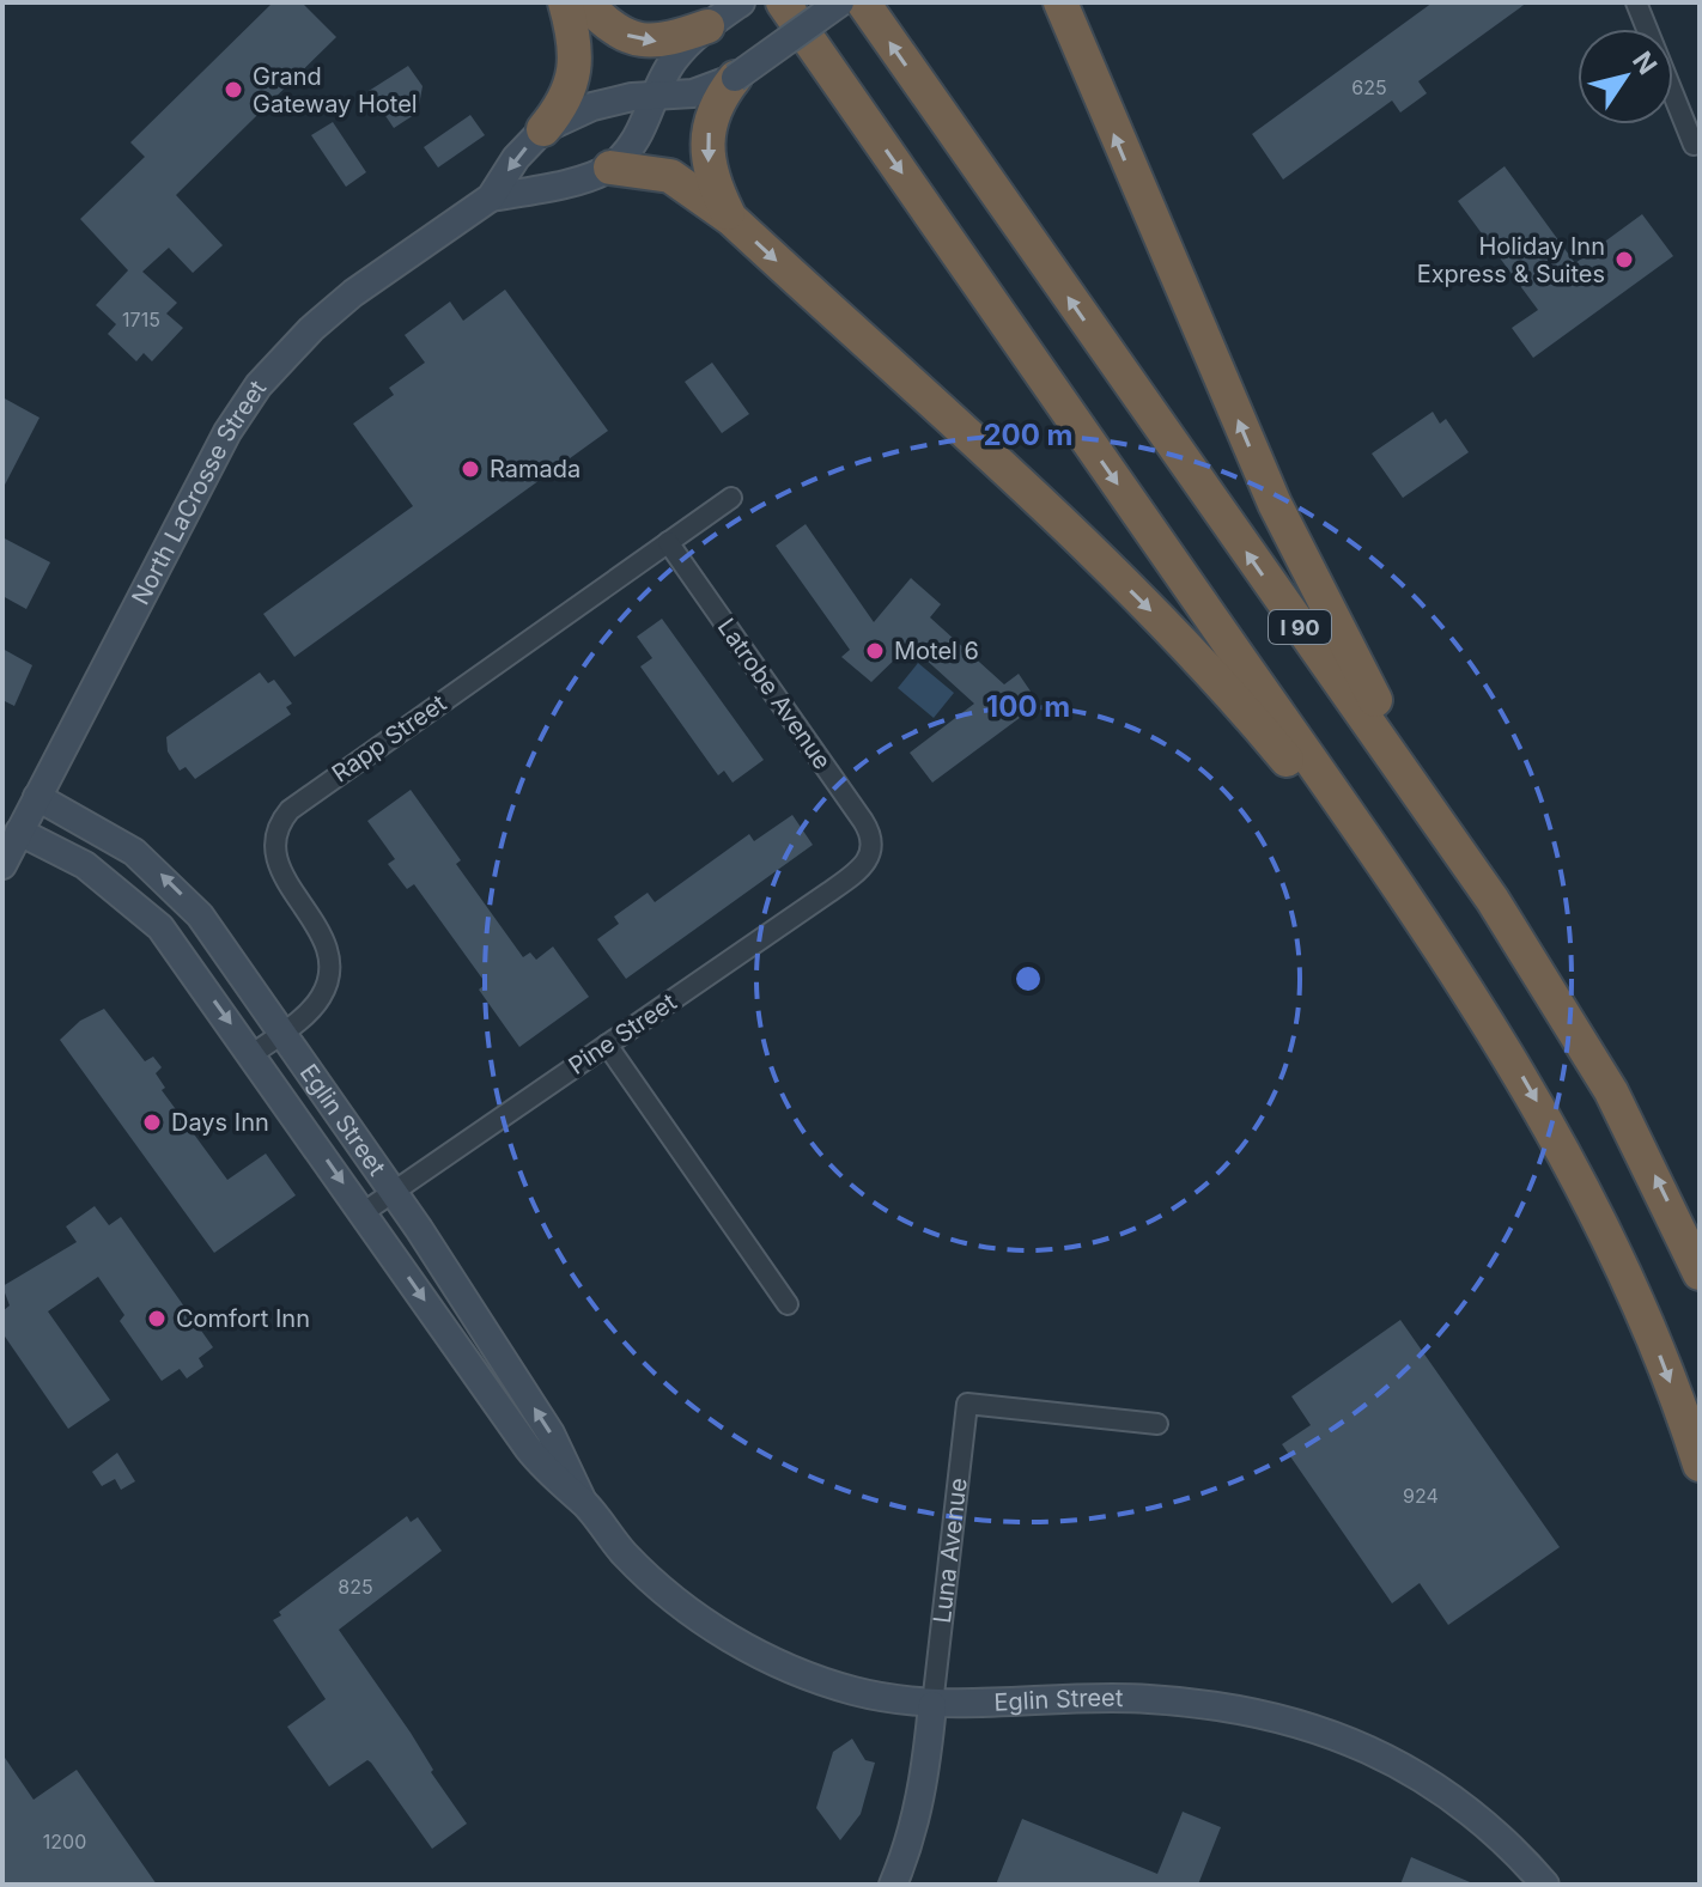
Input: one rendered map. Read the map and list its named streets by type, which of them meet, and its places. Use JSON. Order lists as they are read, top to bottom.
{
  "streets": {
    "highway": ["I 90"],
    "street": [
      "North LaCrosse Street",
      "Latrobe Avenue",
      "Rapp Street",
      "Pine Street",
      "Eglin Street",
      "Luna Avenue"
    ]
  },
  "crossings": [
    ["North LaCrosse Street", "Eglin Street"],
    ["Latrobe Avenue", "Rapp Street"],
    ["Latrobe Avenue", "Pine Street"],
    ["Rapp Street", "Eglin Street"],
    ["Pine Street", "Eglin Street"],
    ["Eglin Street", "Luna Avenue"]
  ],
  "places": [
    "Grand Gateway Hotel",
    "Holiday Inn Express & Suites",
    "Ramada",
    "Motel 6",
    "Days Inn",
    "Comfort Inn"
  ],
  "house_numbers": [
    "625",
    "1715",
    "924",
    "825",
    "1200"
  ],
  "north": "top right",
  "rings": ["200 m", "100 m"]
}
